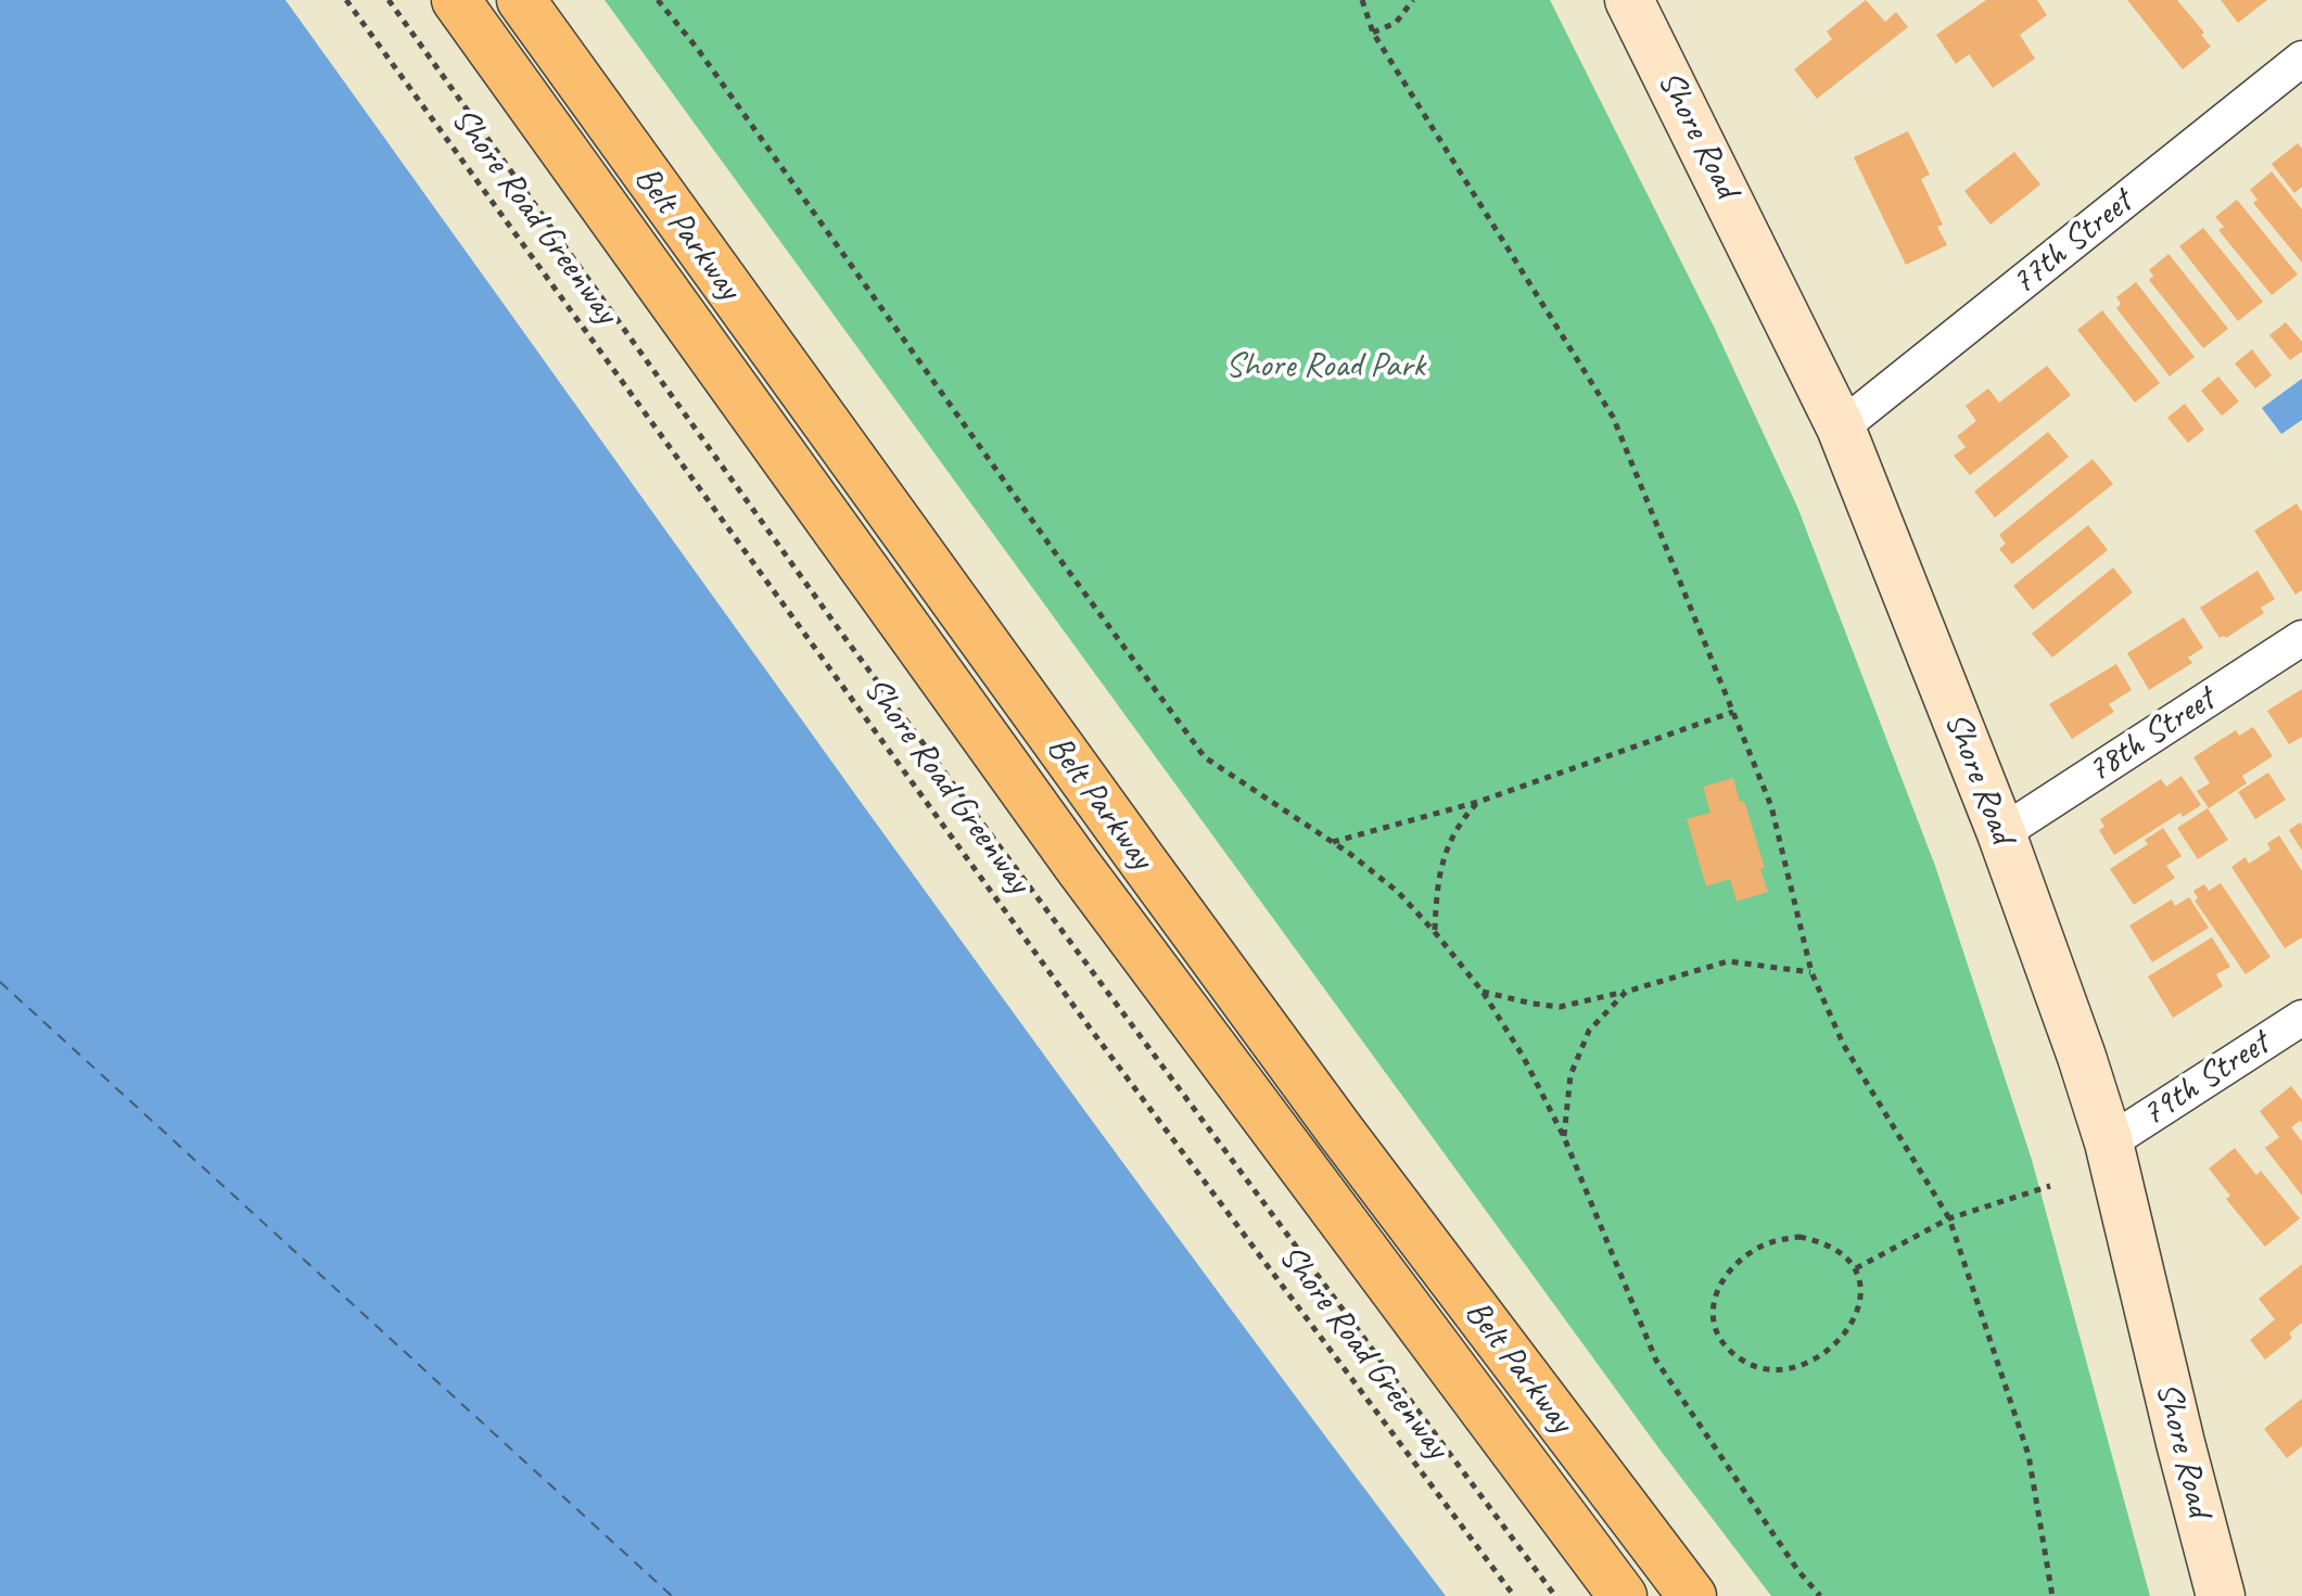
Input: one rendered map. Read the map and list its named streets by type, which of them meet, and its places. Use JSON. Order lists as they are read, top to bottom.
{
  "streets": {
    "highway": ["Belt Parkway"],
    "street": [
      "Shore Road",
      "77th Street",
      "78th Street",
      "79th Street"
    ],
    "path": ["Shore Road Greenway"]
  },
  "crossings": [
    ["Shore Road", "77th Street"],
    ["Shore Road", "78th Street"],
    ["Shore Road", "79th Street"]
  ],
  "parks": ["Shore Road Park"]
}
